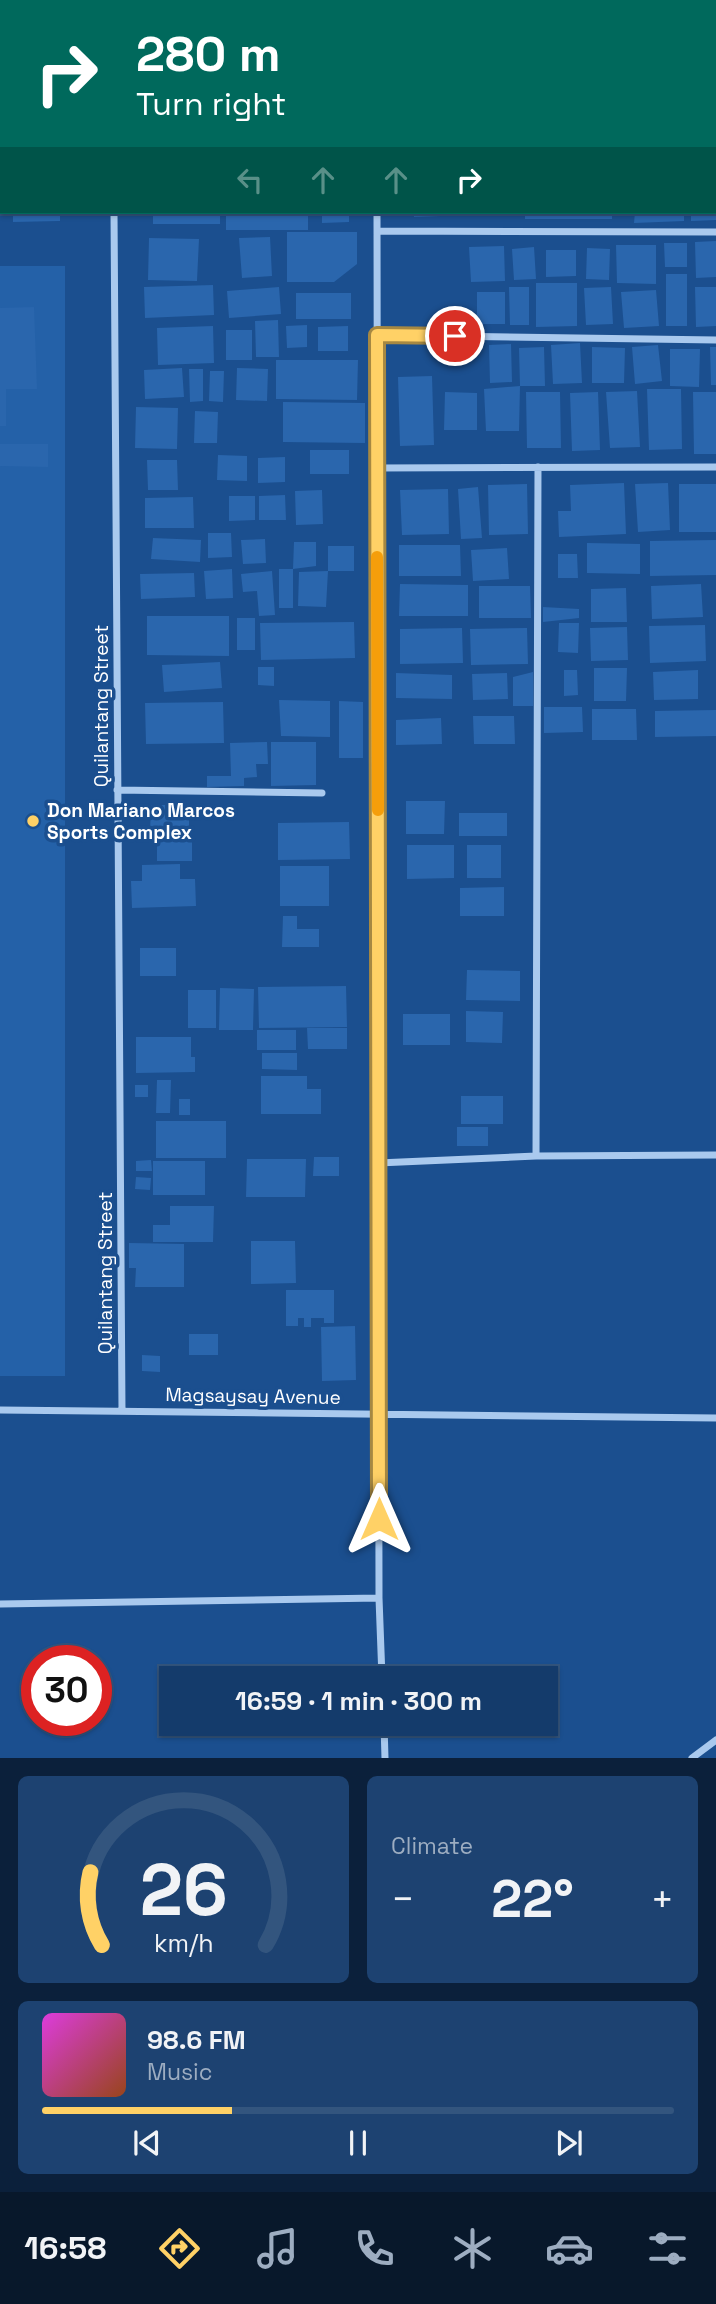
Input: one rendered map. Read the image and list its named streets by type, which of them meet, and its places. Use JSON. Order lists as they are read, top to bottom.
{
  "streets": {
    "street": ["Quilantang Street", "Magsaysay Avenue"]
  },
  "crossings": [
    ["Quilantang Street", "Magsaysay Avenue"]
  ],
  "places": ["Don Mariano Marcos Sports Complex"],
  "page": {
    "turn": ["280 m", "Turn right"],
    "limit": "30",
    "trip": "16:59 · 1 min · 300 m",
    "tile": "Climate",
    "heat": ["−", "22°", "+"],
    "song": ["98.6 FM", "Music"],
    "tabs": "16:58",
    "gauge": ["26", "km/h"]
  }
}
